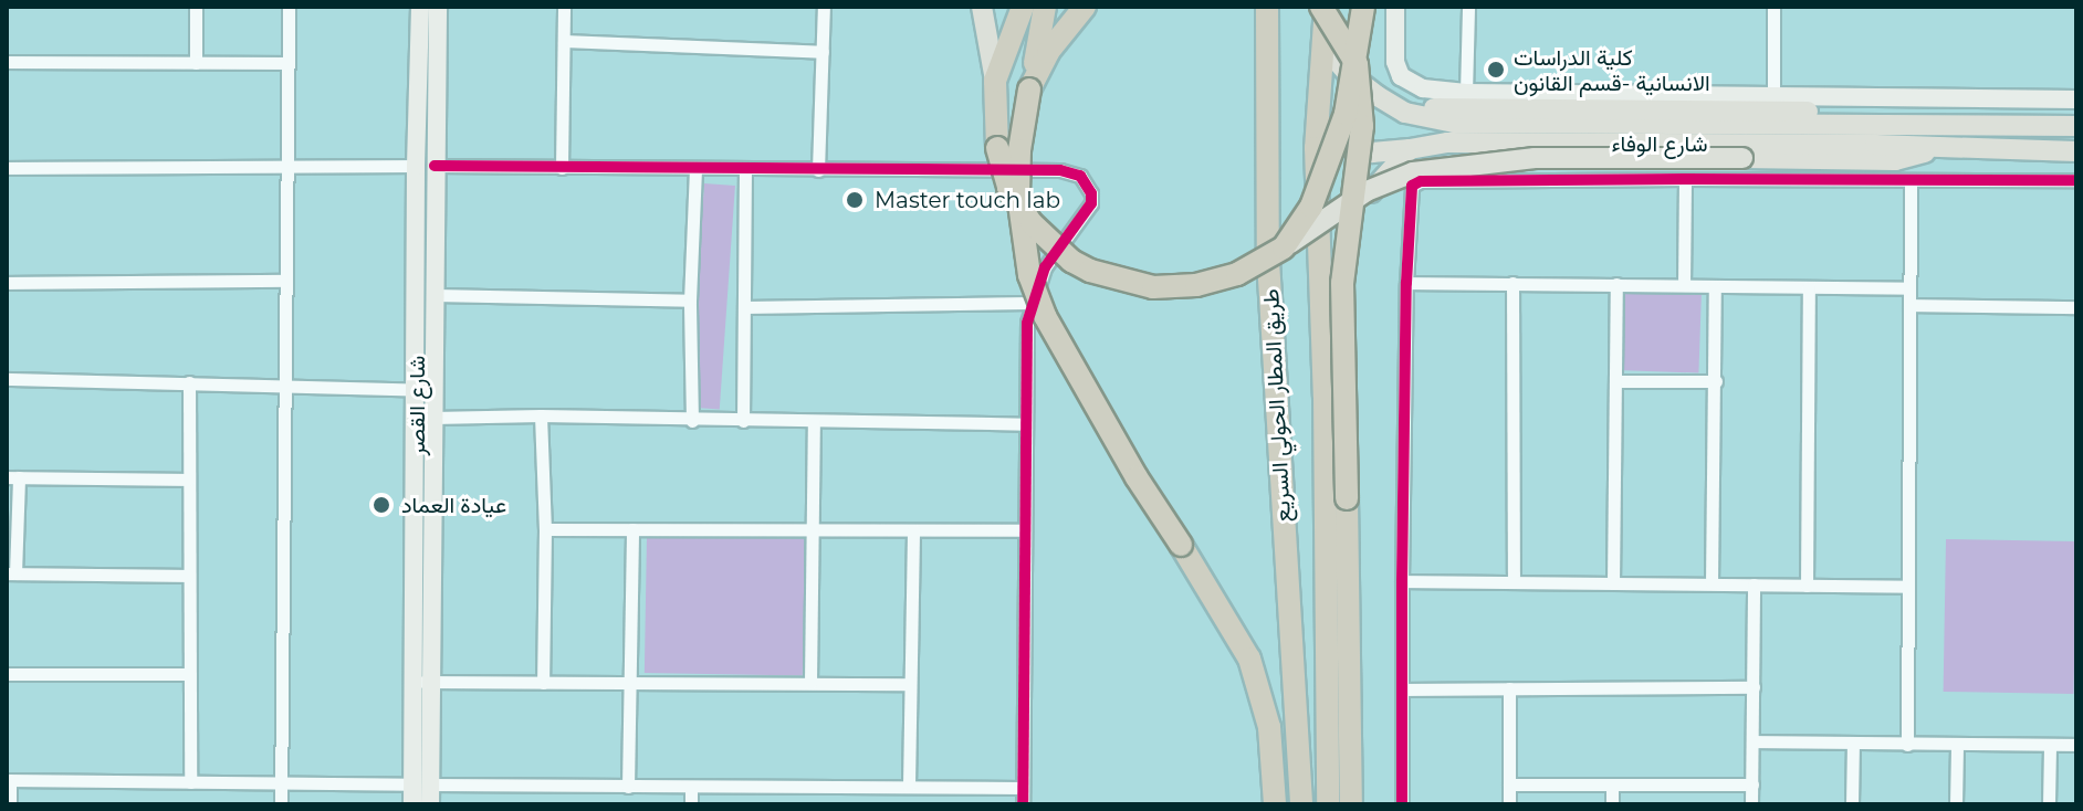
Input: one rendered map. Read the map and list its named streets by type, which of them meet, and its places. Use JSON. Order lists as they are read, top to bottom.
{
  "streets": {
    "highway": ["طريق المطار الحولي السريع"],
    "main road": ["شارع الوفاء"],
    "street": ["شارع القصر"]
  },
  "crossings": [
    ["شارع الوفاء", "طريق المطار الحولي السريع"]
  ],
  "places": ["كلية الدراسات الانسانية -قسم القانون", "Master touch lab", "عيادة العماد"]
}
